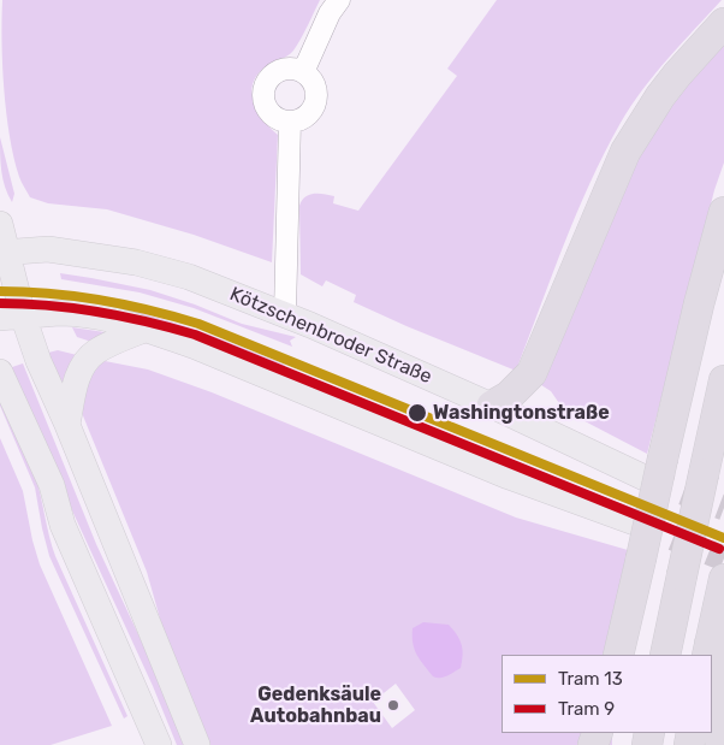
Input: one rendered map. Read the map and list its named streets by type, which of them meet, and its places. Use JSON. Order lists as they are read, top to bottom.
{
  "streets": {
    "main road": ["Kötzschenbroder Straße"]
  },
  "places": ["Washingtonstraße", "Gedenksäule Autobahnbau"],
  "lines": ["tram line 13", "tram line 9"],
  "legend": ["Tram 13", "Tram 9"]
}
